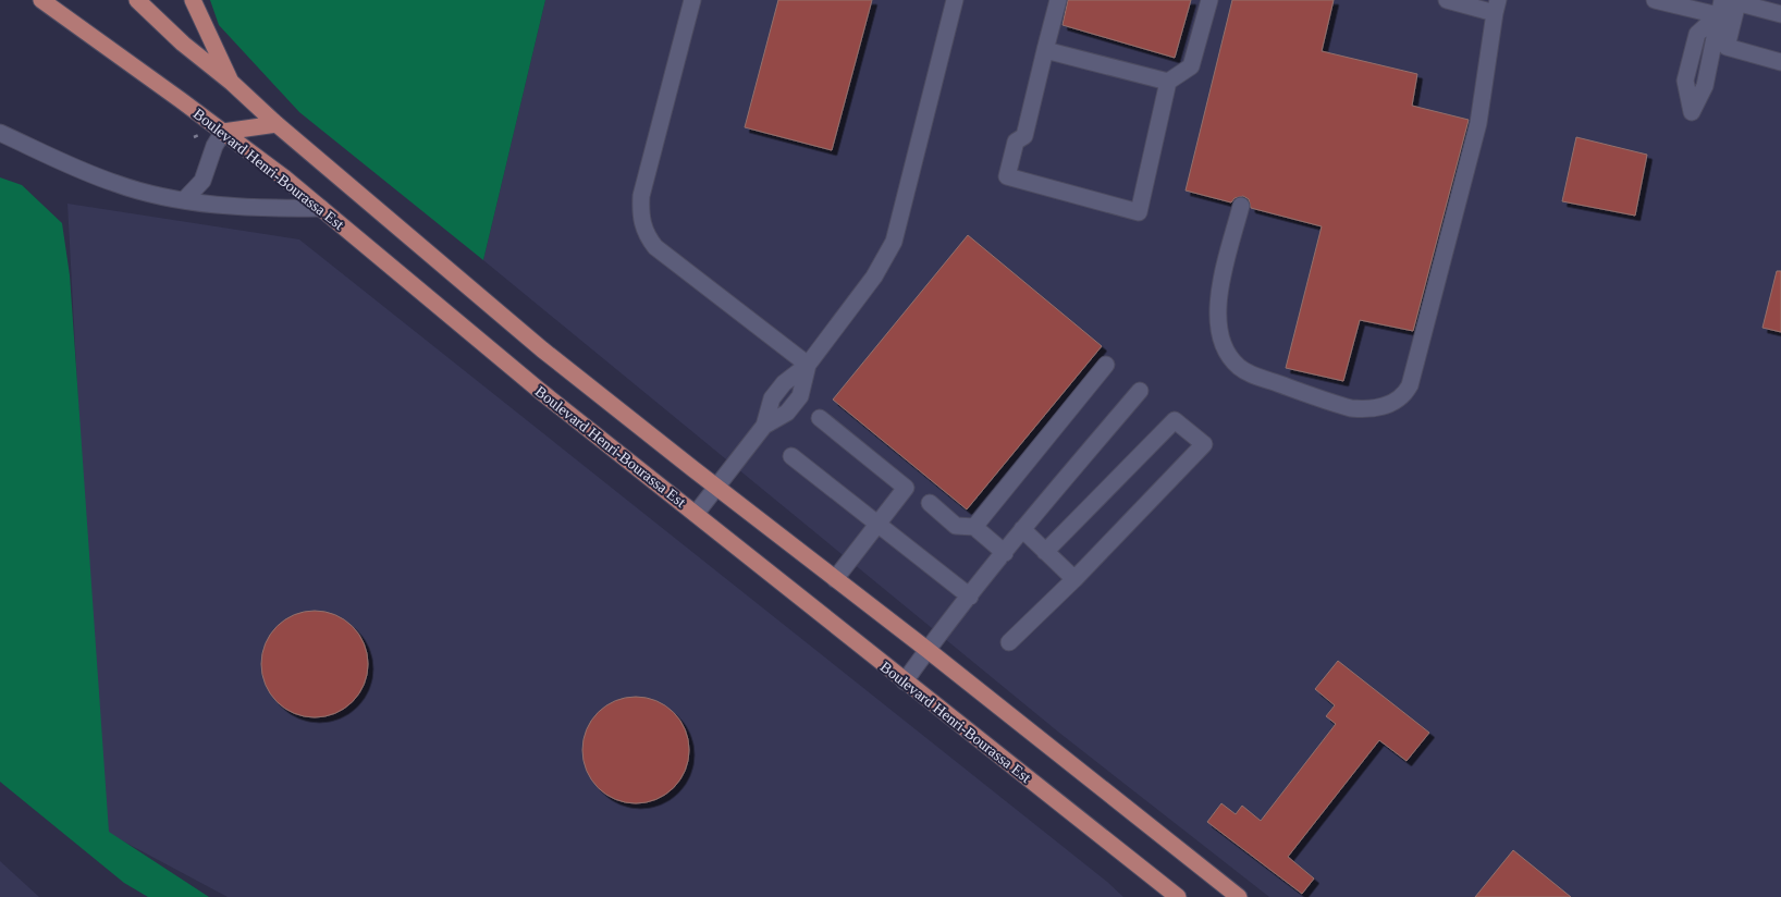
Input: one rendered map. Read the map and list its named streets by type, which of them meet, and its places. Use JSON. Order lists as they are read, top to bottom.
{
  "streets": {
    "main road": ["Boulevard Henri-Bourassa Est"]
  }
}
